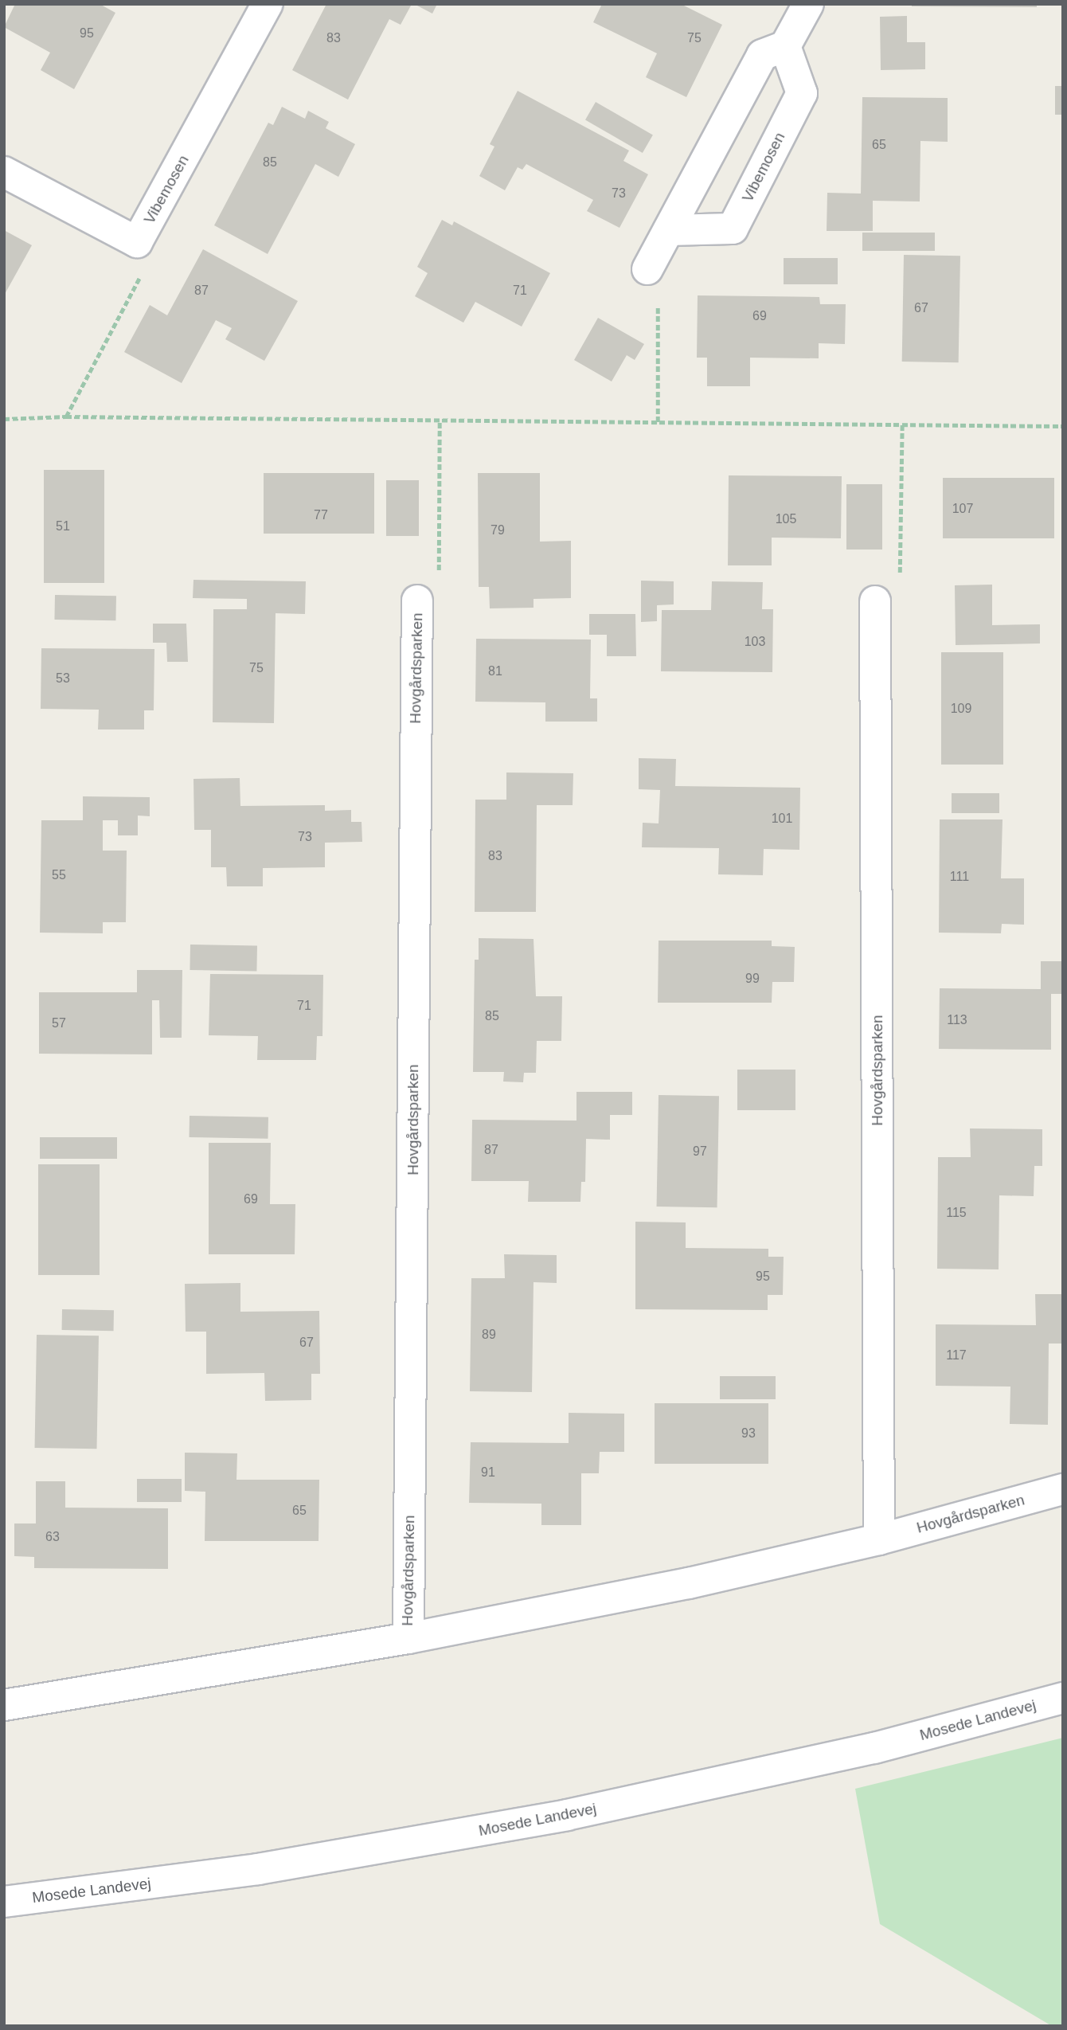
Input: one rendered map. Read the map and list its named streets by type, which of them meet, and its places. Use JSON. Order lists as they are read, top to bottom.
{
  "streets": {
    "street": ["Vibemosen", "Hovgårdsparken", "Mosede Landevej"]
  },
  "house_numbers": [
    "95",
    "83",
    "75",
    "65",
    "85",
    "73",
    "87",
    "71",
    "67",
    "69",
    "107",
    "77",
    "105",
    "51",
    "79",
    "103",
    "75",
    "81",
    "53",
    "109",
    "101",
    "73",
    "83",
    "55",
    "111",
    "99",
    "71",
    "85",
    "113",
    "57",
    "87",
    "97",
    "69",
    "115",
    "95",
    "89",
    "67",
    "117",
    "93",
    "91",
    "65",
    "63"
  ]
}
